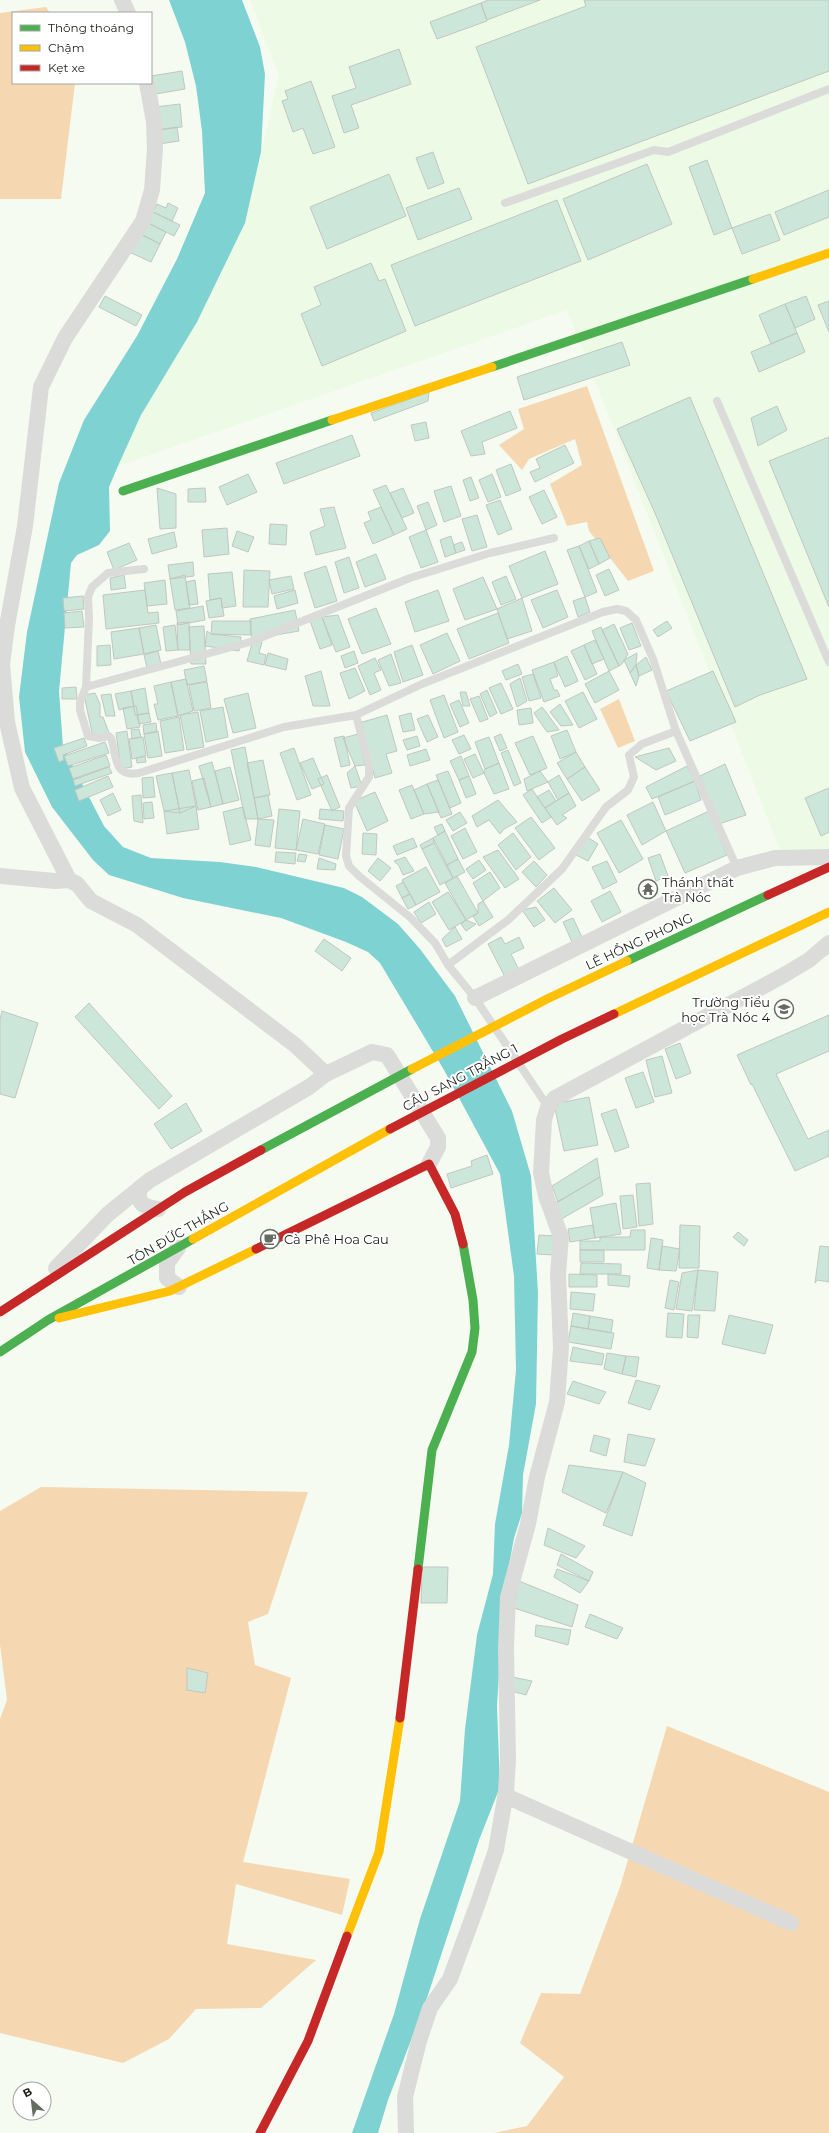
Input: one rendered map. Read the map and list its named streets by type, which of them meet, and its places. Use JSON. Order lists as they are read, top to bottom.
{
  "streets": {
    "main road": ["LÊ HỒNG PHONG", "CẦU SANG TRẮNG 1", "TÔN ĐỨC THẮNG"]
  },
  "crossings": [
    ["CẦU SANG TRẮNG 1", "TÔN ĐỨC THẮNG"]
  ],
  "places": {
    "temple": ["Thánh thất Trà Nóc"],
    "school or university": ["Trường Tiểu học Trà Nóc 4"],
    "cafe": ["Cà Phê Hoa Cau"]
  },
  "legend": ["Thông thoáng", "Chậm", "Kẹt xe"],
  "north": "top left"
}
